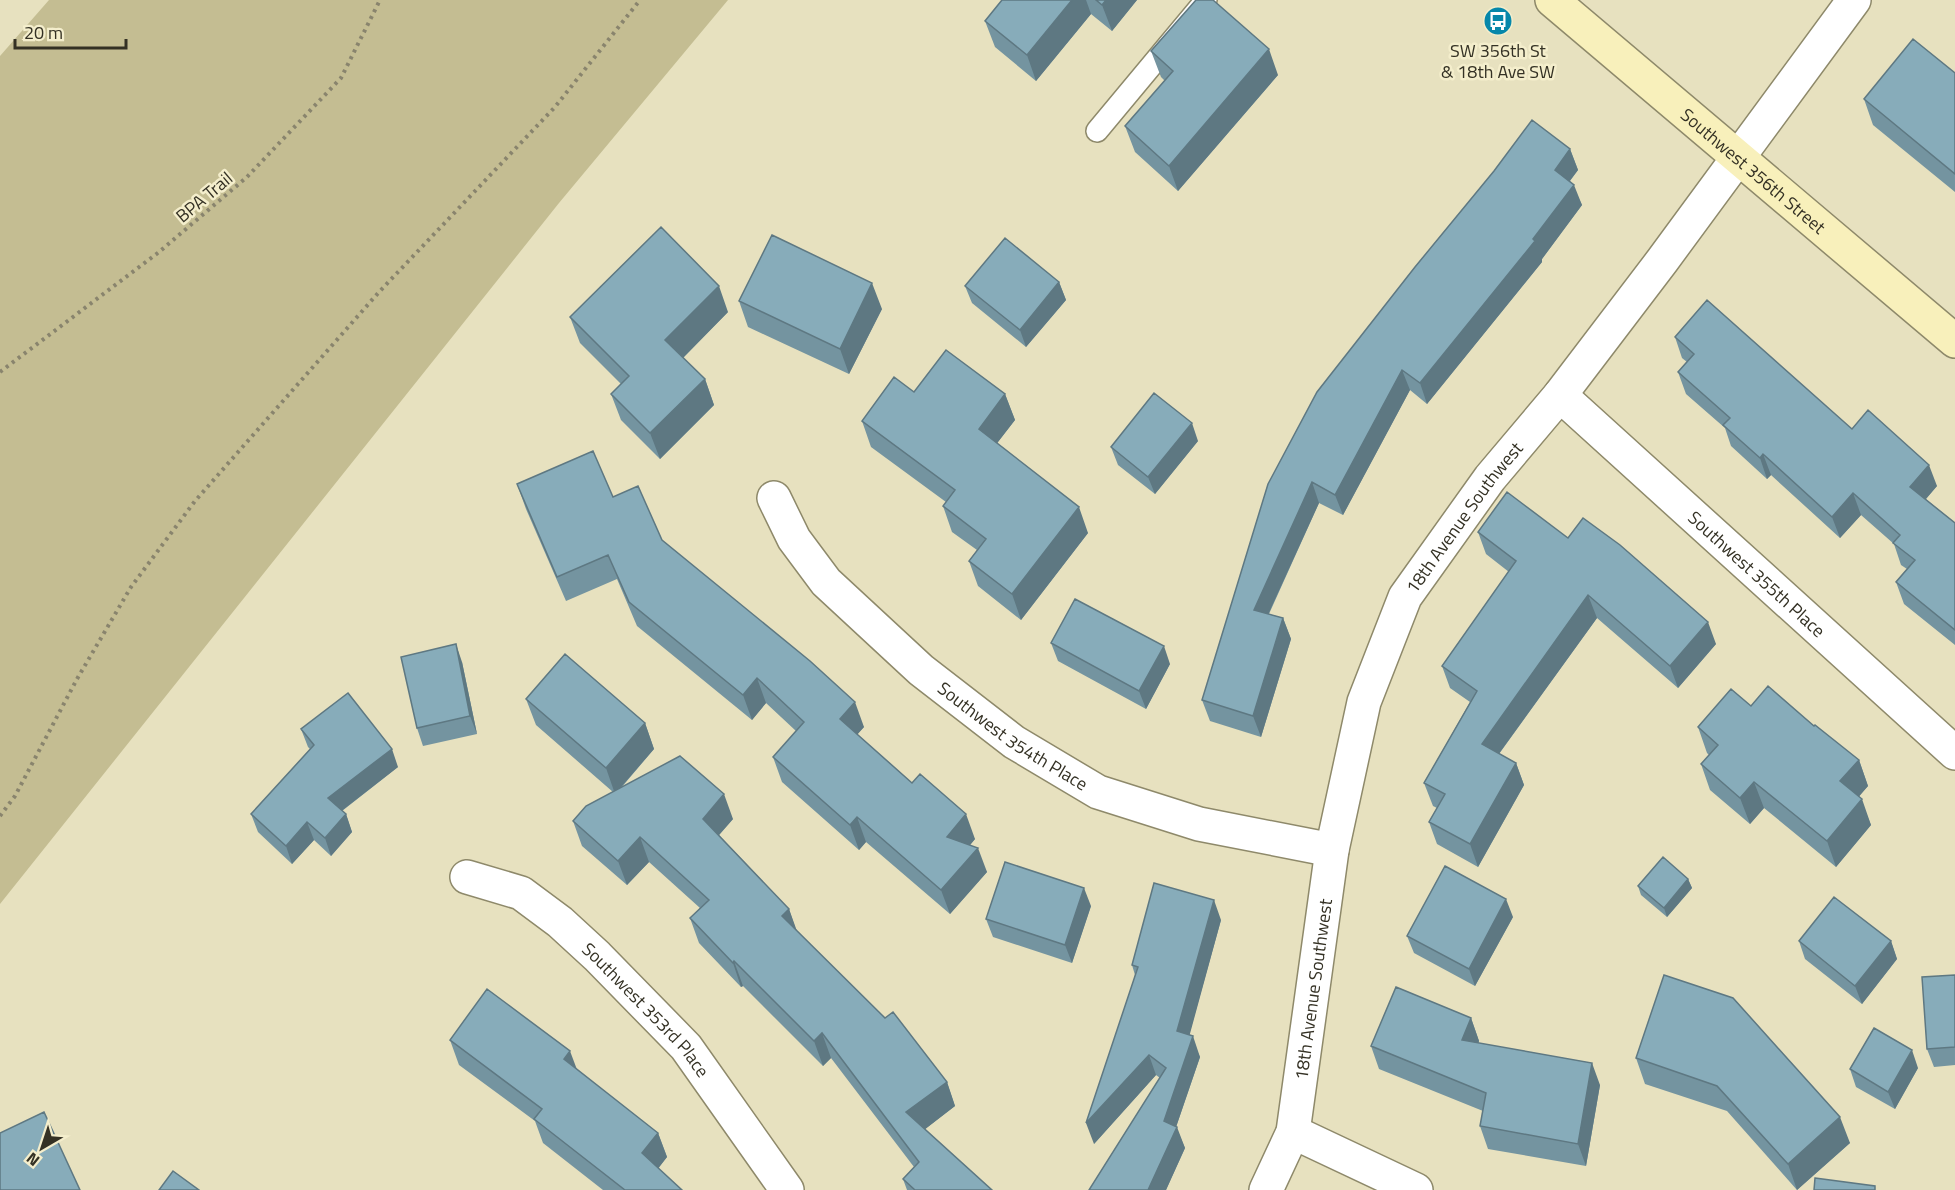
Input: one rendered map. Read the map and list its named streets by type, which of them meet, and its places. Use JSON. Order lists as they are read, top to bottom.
{
  "streets": {
    "main road": ["Southwest 356th Street"],
    "street": [
      "18th Avenue Southwest",
      "Southwest 355th Place",
      "Southwest 354th Place",
      "Southwest 353rd Place"
    ],
    "path": ["BPA Trail"]
  },
  "crossings": [
    ["Southwest 356th Street", "18th Avenue Southwest"],
    ["18th Avenue Southwest", "Southwest 355th Place"],
    ["18th Avenue Southwest", "Southwest 354th Place"]
  ],
  "places": {
    "bus stop": ["SW 356th St & 18th Ave SW"]
  },
  "scale_bar": "20 m",
  "north": "bottom left"
}
